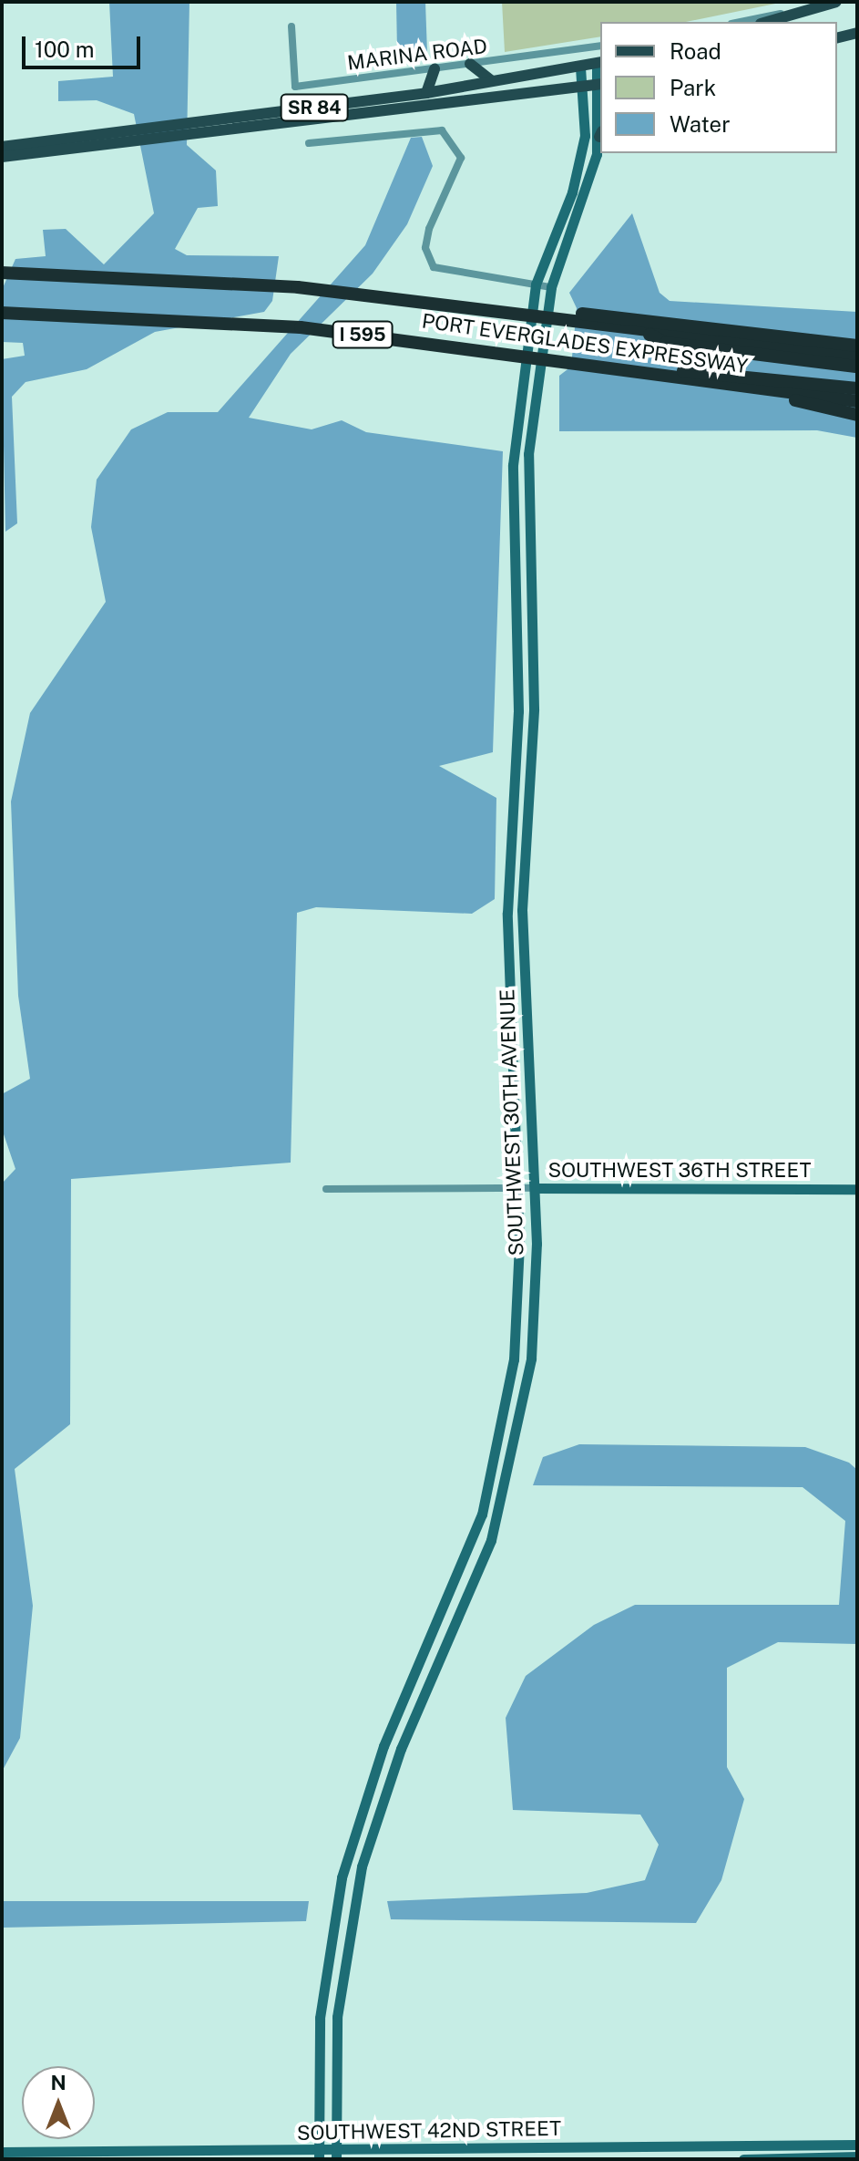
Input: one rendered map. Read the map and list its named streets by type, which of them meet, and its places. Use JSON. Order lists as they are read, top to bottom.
{
  "streets": {
    "highway": ["I 595", "PORT EVERGLADES EXPRESSWAY"],
    "main road": [
      "SR 84",
      "SOUTHWEST 30TH AVENUE",
      "SOUTHWEST 36TH STREET",
      "SOUTHWEST 42ND STREET"
    ],
    "street": ["MARINA ROAD"]
  },
  "crossings": [
    ["SR 84", "SOUTHWEST 30TH AVENUE"],
    ["SOUTHWEST 30TH AVENUE", "SOUTHWEST 36TH STREET"],
    ["SOUTHWEST 30TH AVENUE", "SOUTHWEST 42ND STREET"]
  ],
  "legend": ["Road", "Park", "Water"],
  "scale_bar": "100 m",
  "north": "top"
}
